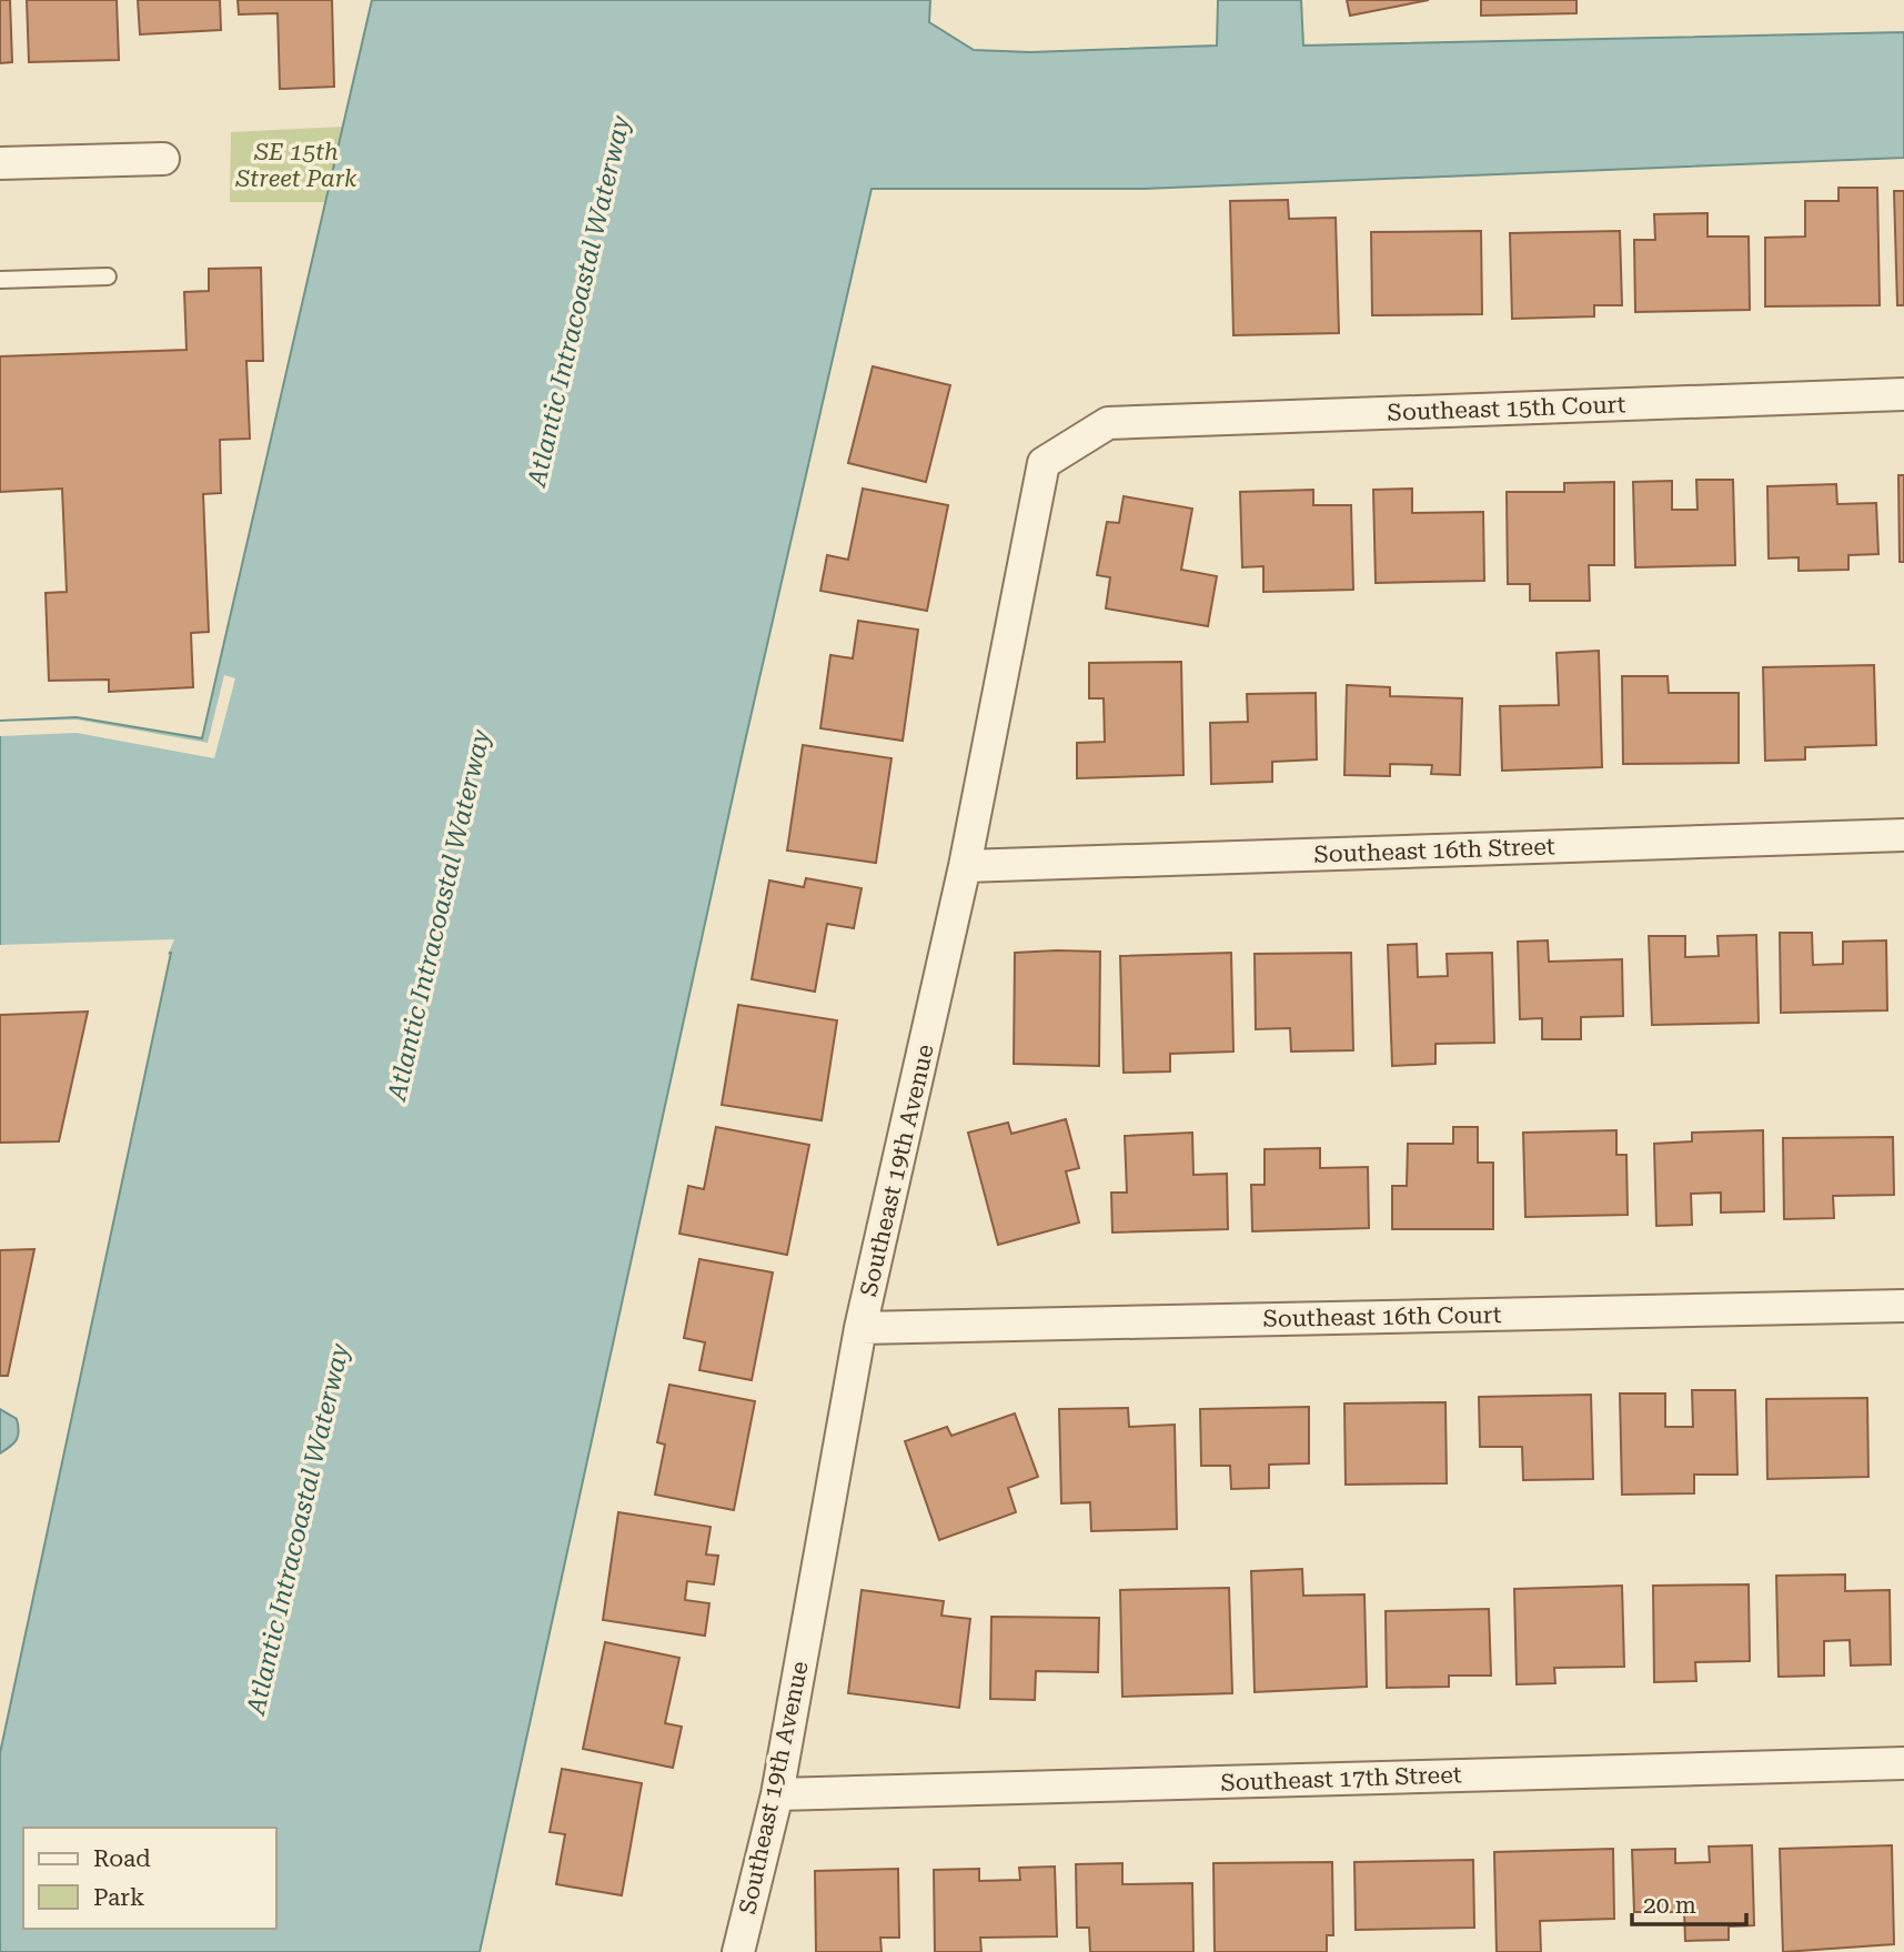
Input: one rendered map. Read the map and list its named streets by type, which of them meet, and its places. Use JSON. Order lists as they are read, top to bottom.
{
  "streets": {
    "street": [
      "Southeast 15th Court",
      "Southeast 16th Street",
      "Southeast 19th Avenue",
      "Southeast 16th Court",
      "Southeast 17th Street"
    ]
  },
  "crossings": [
    ["Southeast 15th Court", "Southeast 19th Avenue"],
    ["Southeast 16th Street", "Southeast 19th Avenue"],
    ["Southeast 19th Avenue", "Southeast 16th Court"],
    ["Southeast 19th Avenue", "Southeast 17th Street"]
  ],
  "water": ["Atlantic Intracoastal Waterway"],
  "parks": ["SE 15th Street Park"],
  "legend": ["Road", "Park"],
  "scale_bar": "20 m"
}
